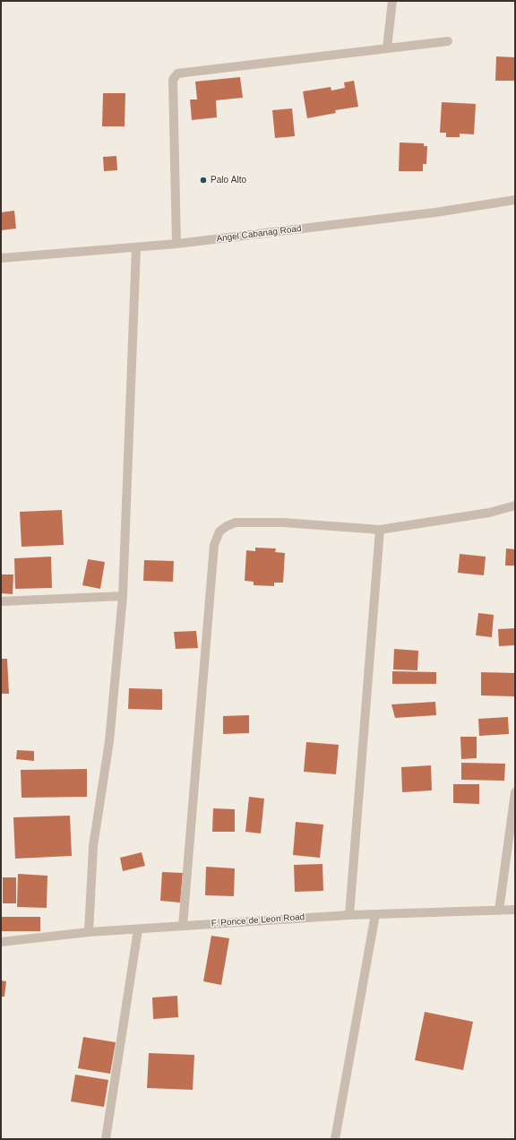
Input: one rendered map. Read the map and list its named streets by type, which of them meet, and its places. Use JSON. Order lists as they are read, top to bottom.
{
  "streets": {
    "street": ["Angel Cabanag Road", "F. Ponce de Leon Road"]
  },
  "places": ["Palo Alto"]
}
